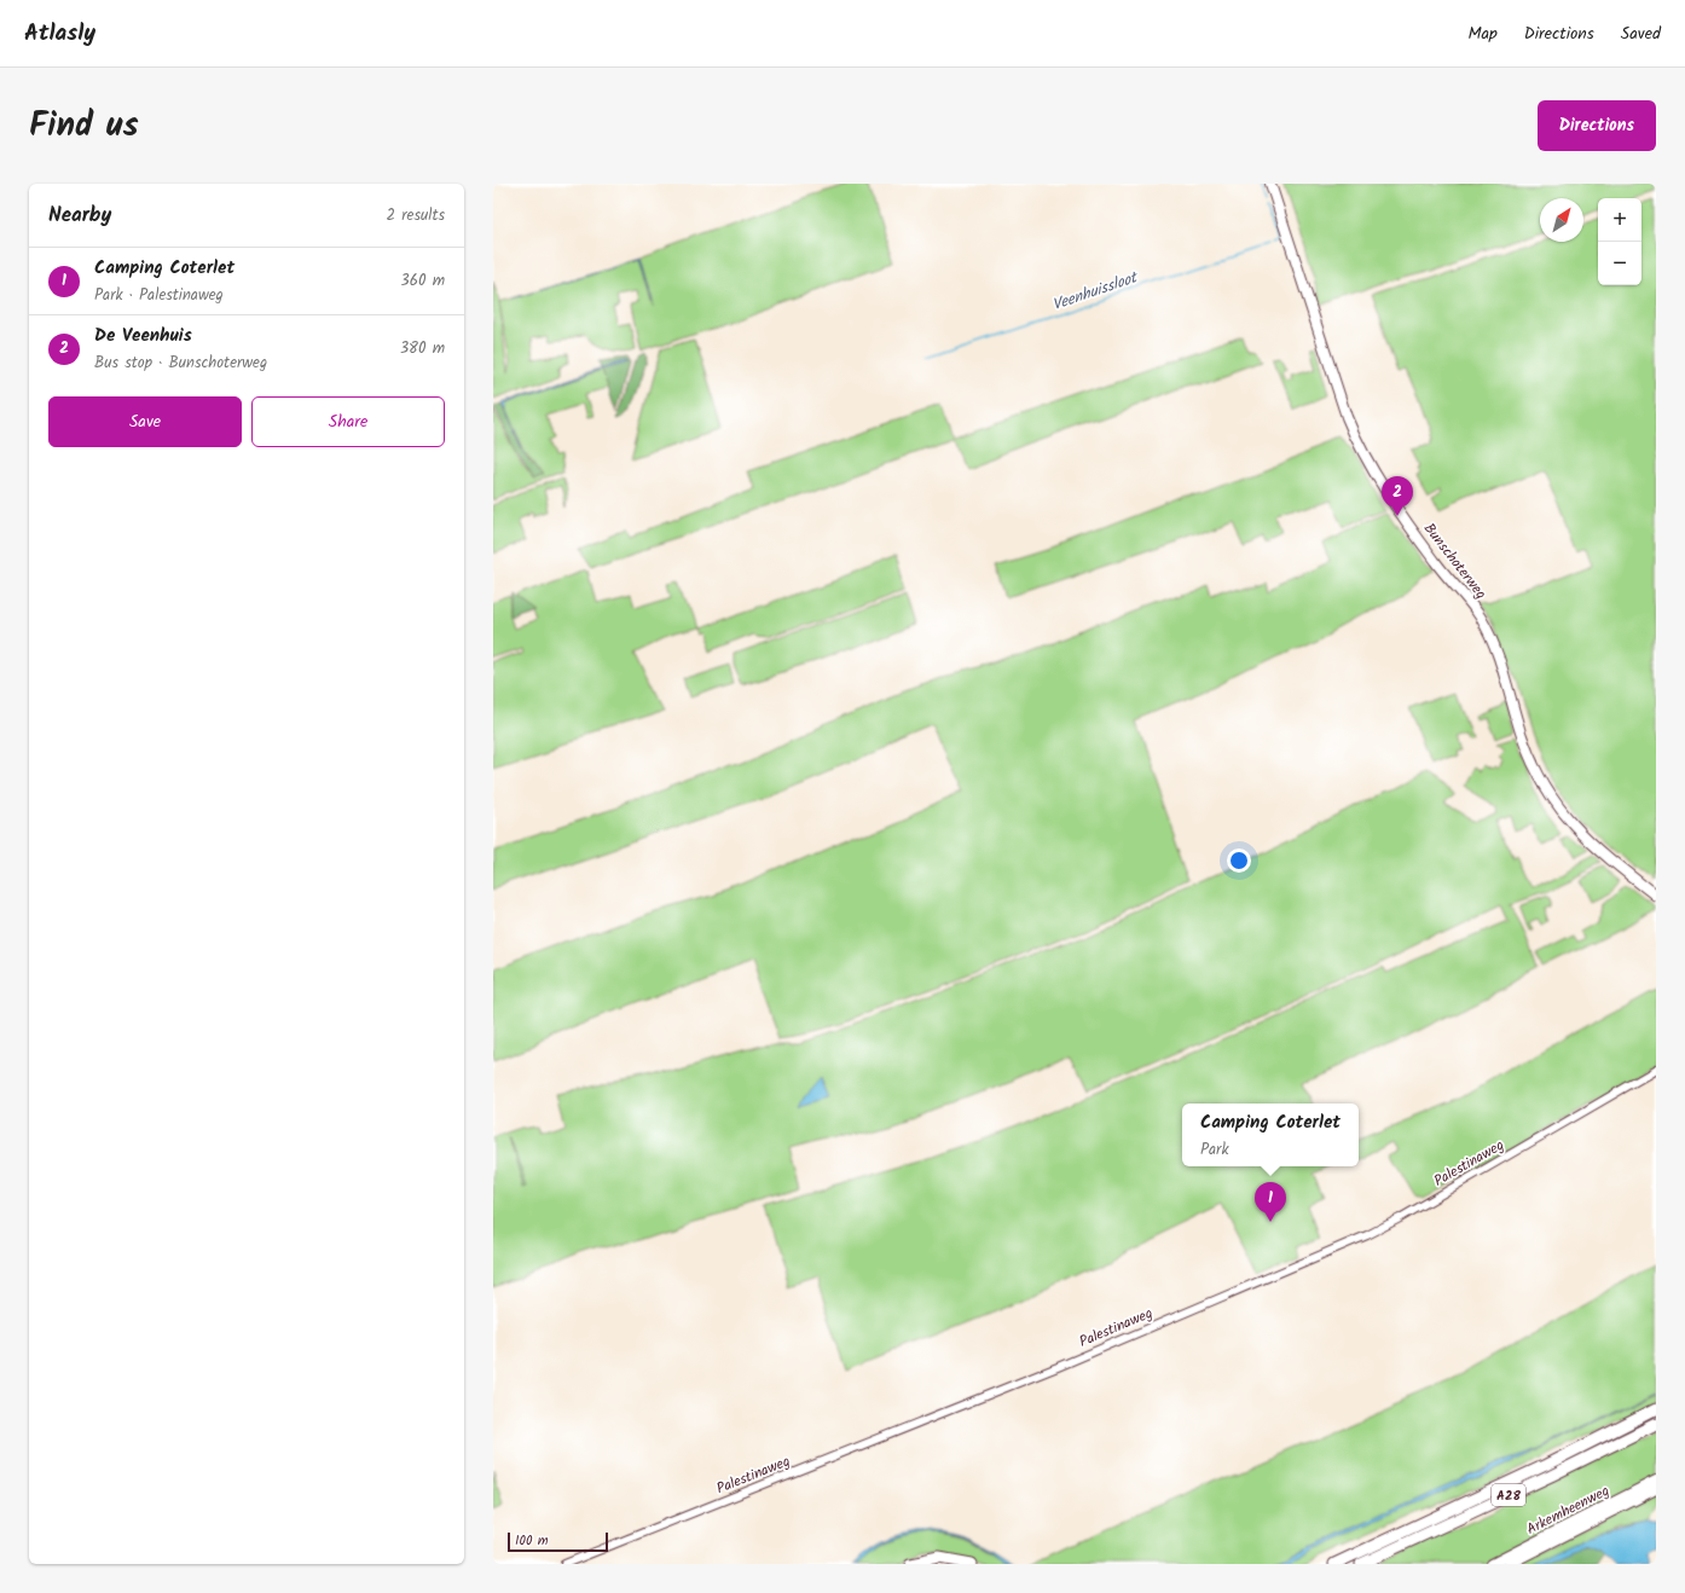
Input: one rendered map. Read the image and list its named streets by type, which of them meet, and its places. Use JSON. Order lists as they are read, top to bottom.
{
  "streets": {
    "highway": ["A28"],
    "main road": ["Bunschoterweg", "Arkemheenweg"],
    "street": ["Palestinaweg"]
  },
  "water": ["Veenhuissloot"],
  "scale_bar": "100 m",
  "north": "top right",
  "page": {
    "header": "Atlasly",
    "nav": ["Map", "Directions", "Saved"],
    "title": "Find us",
    "buttons": [
      "Directions",
      ["Save", "Share"]
    ],
    "heading": ["Nearby", "2 results"],
    "map_buttons": ["+", "−"],
    "list": [
      {
        "mark": "1",
        "name": "Camping Coterlet",
        "note": "Park · Palestinaweg",
        "value": "360 m"
      },
      {
        "mark": "2",
        "name": "De Veenhuis",
        "note": "Bus stop · Bunschoterweg",
        "value": "380 m"
      }
    ],
    "pins": ["2", "1"],
    "popup": ["Camping Coterlet", "Park"],
    "scale": "100 m"
  }
}
